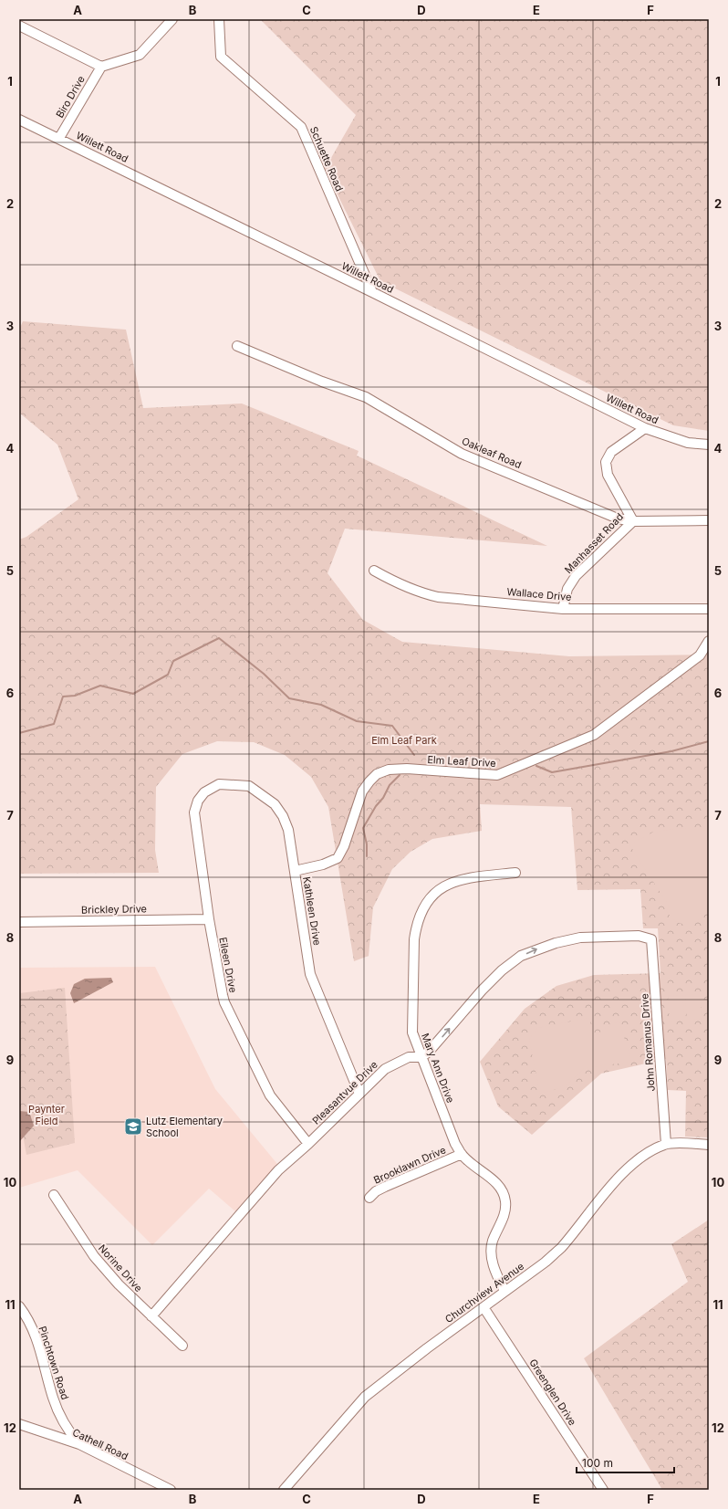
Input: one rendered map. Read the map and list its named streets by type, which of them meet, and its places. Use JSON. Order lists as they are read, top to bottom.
{
  "streets": {
    "street": [
      "Biro Drive",
      "Willett Road",
      "Schuette Road",
      "Oakleaf Road",
      "Manhasset Road",
      "Wallace Drive",
      "Elm Leaf Drive",
      "Brickley Drive",
      "Kathleen Drive",
      "Eileen Drive",
      "John Romanus Drive",
      "Mary Ann Drive",
      "Pleasantvue Drive",
      "Brooklawn Drive",
      "Norine Drive",
      "Churchview Avenue",
      "Pinchtown Road",
      "Greenglen Drive",
      "Cathell Road"
    ]
  },
  "crossings": [
    ["Biro Drive", "Willett Road"],
    ["Willett Road", "Schuette Road"],
    ["Willett Road", "Manhasset Road"],
    ["Oakleaf Road", "Manhasset Road"],
    ["Manhasset Road", "Wallace Drive"],
    ["Elm Leaf Drive", "Kathleen Drive"],
    ["Brickley Drive", "Eileen Drive"],
    ["Kathleen Drive", "Eileen Drive"],
    ["Kathleen Drive", "Pleasantvue Drive"],
    ["Eileen Drive", "Pleasantvue Drive"],
    ["John Romanus Drive", "Mary Ann Drive"],
    ["John Romanus Drive", "Pleasantvue Drive"],
    ["John Romanus Drive", "Churchview Avenue"],
    ["Mary Ann Drive", "Pleasantvue Drive"],
    ["Mary Ann Drive", "Brooklawn Drive"],
    ["Mary Ann Drive", "Churchview Avenue"],
    ["Pleasantvue Drive", "Norine Drive"],
    ["Churchview Avenue", "Greenglen Drive"],
    ["Pinchtown Road", "Cathell Road"]
  ],
  "parks": ["Elm Leaf Park", "Paynter Field"],
  "places": {
    "school or university": ["Lutz Elementary School"]
  },
  "scale_bar": "100 m",
  "grid": {
    "columns": [
      "A",
      "B",
      "C",
      "D",
      "E",
      "F"
    ],
    "rows": [
      "1",
      "2",
      "3",
      "4",
      "5",
      "6",
      "7",
      "8",
      "9",
      "10",
      "11",
      "12"
    ]
  }
}
